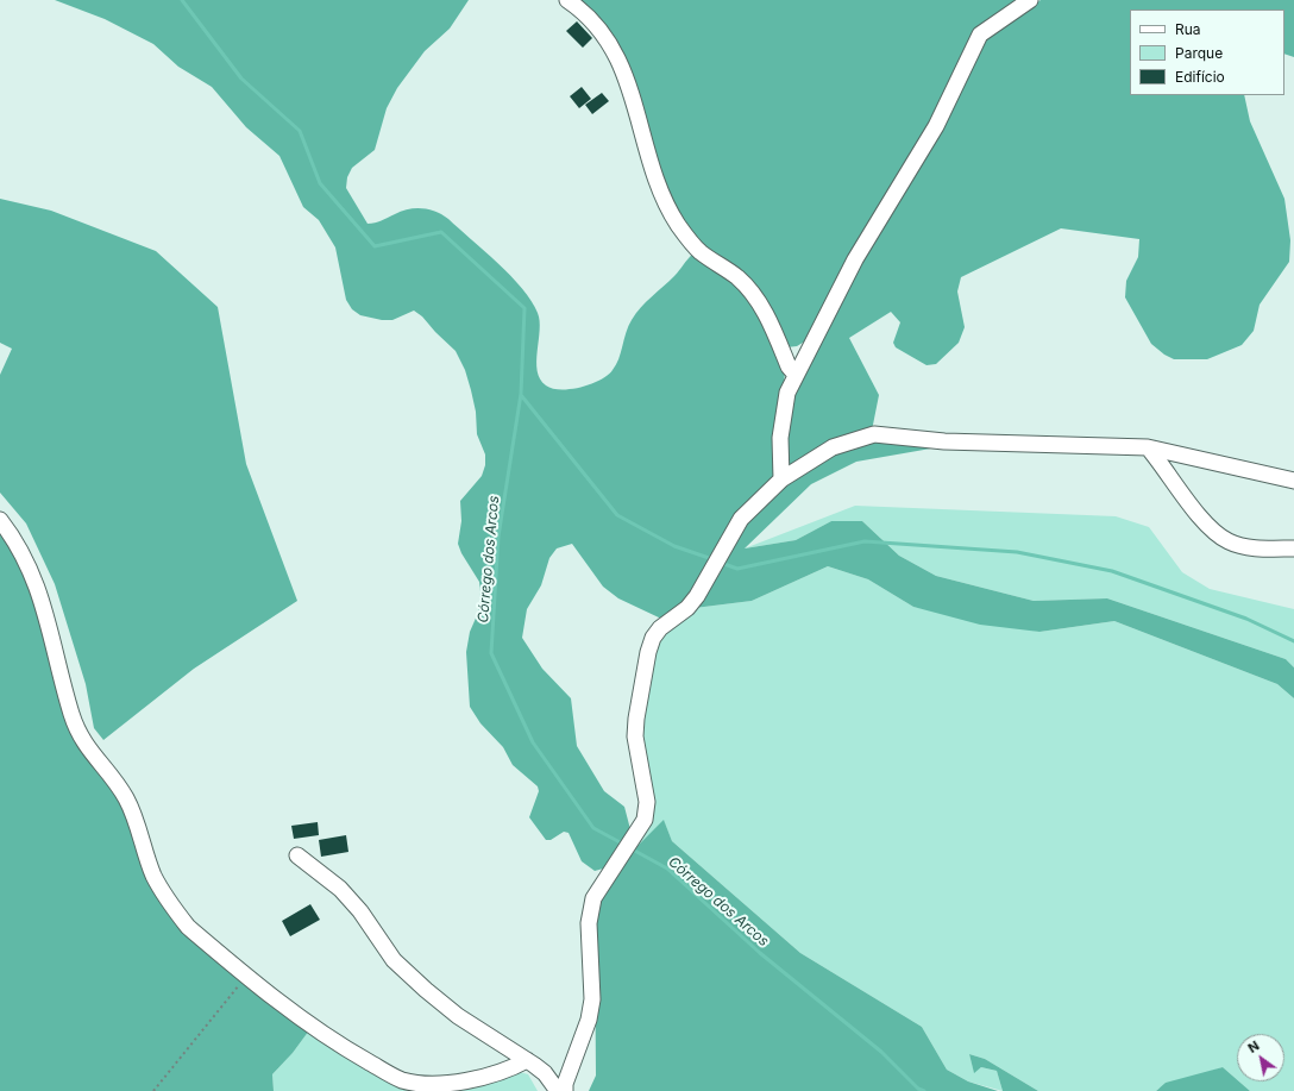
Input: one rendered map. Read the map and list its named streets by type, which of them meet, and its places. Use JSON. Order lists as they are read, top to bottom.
{
  "water": ["Córrego dos Arcos"],
  "legend": ["Rua", "Parque", "Edifício"],
  "north": "top left"
}
